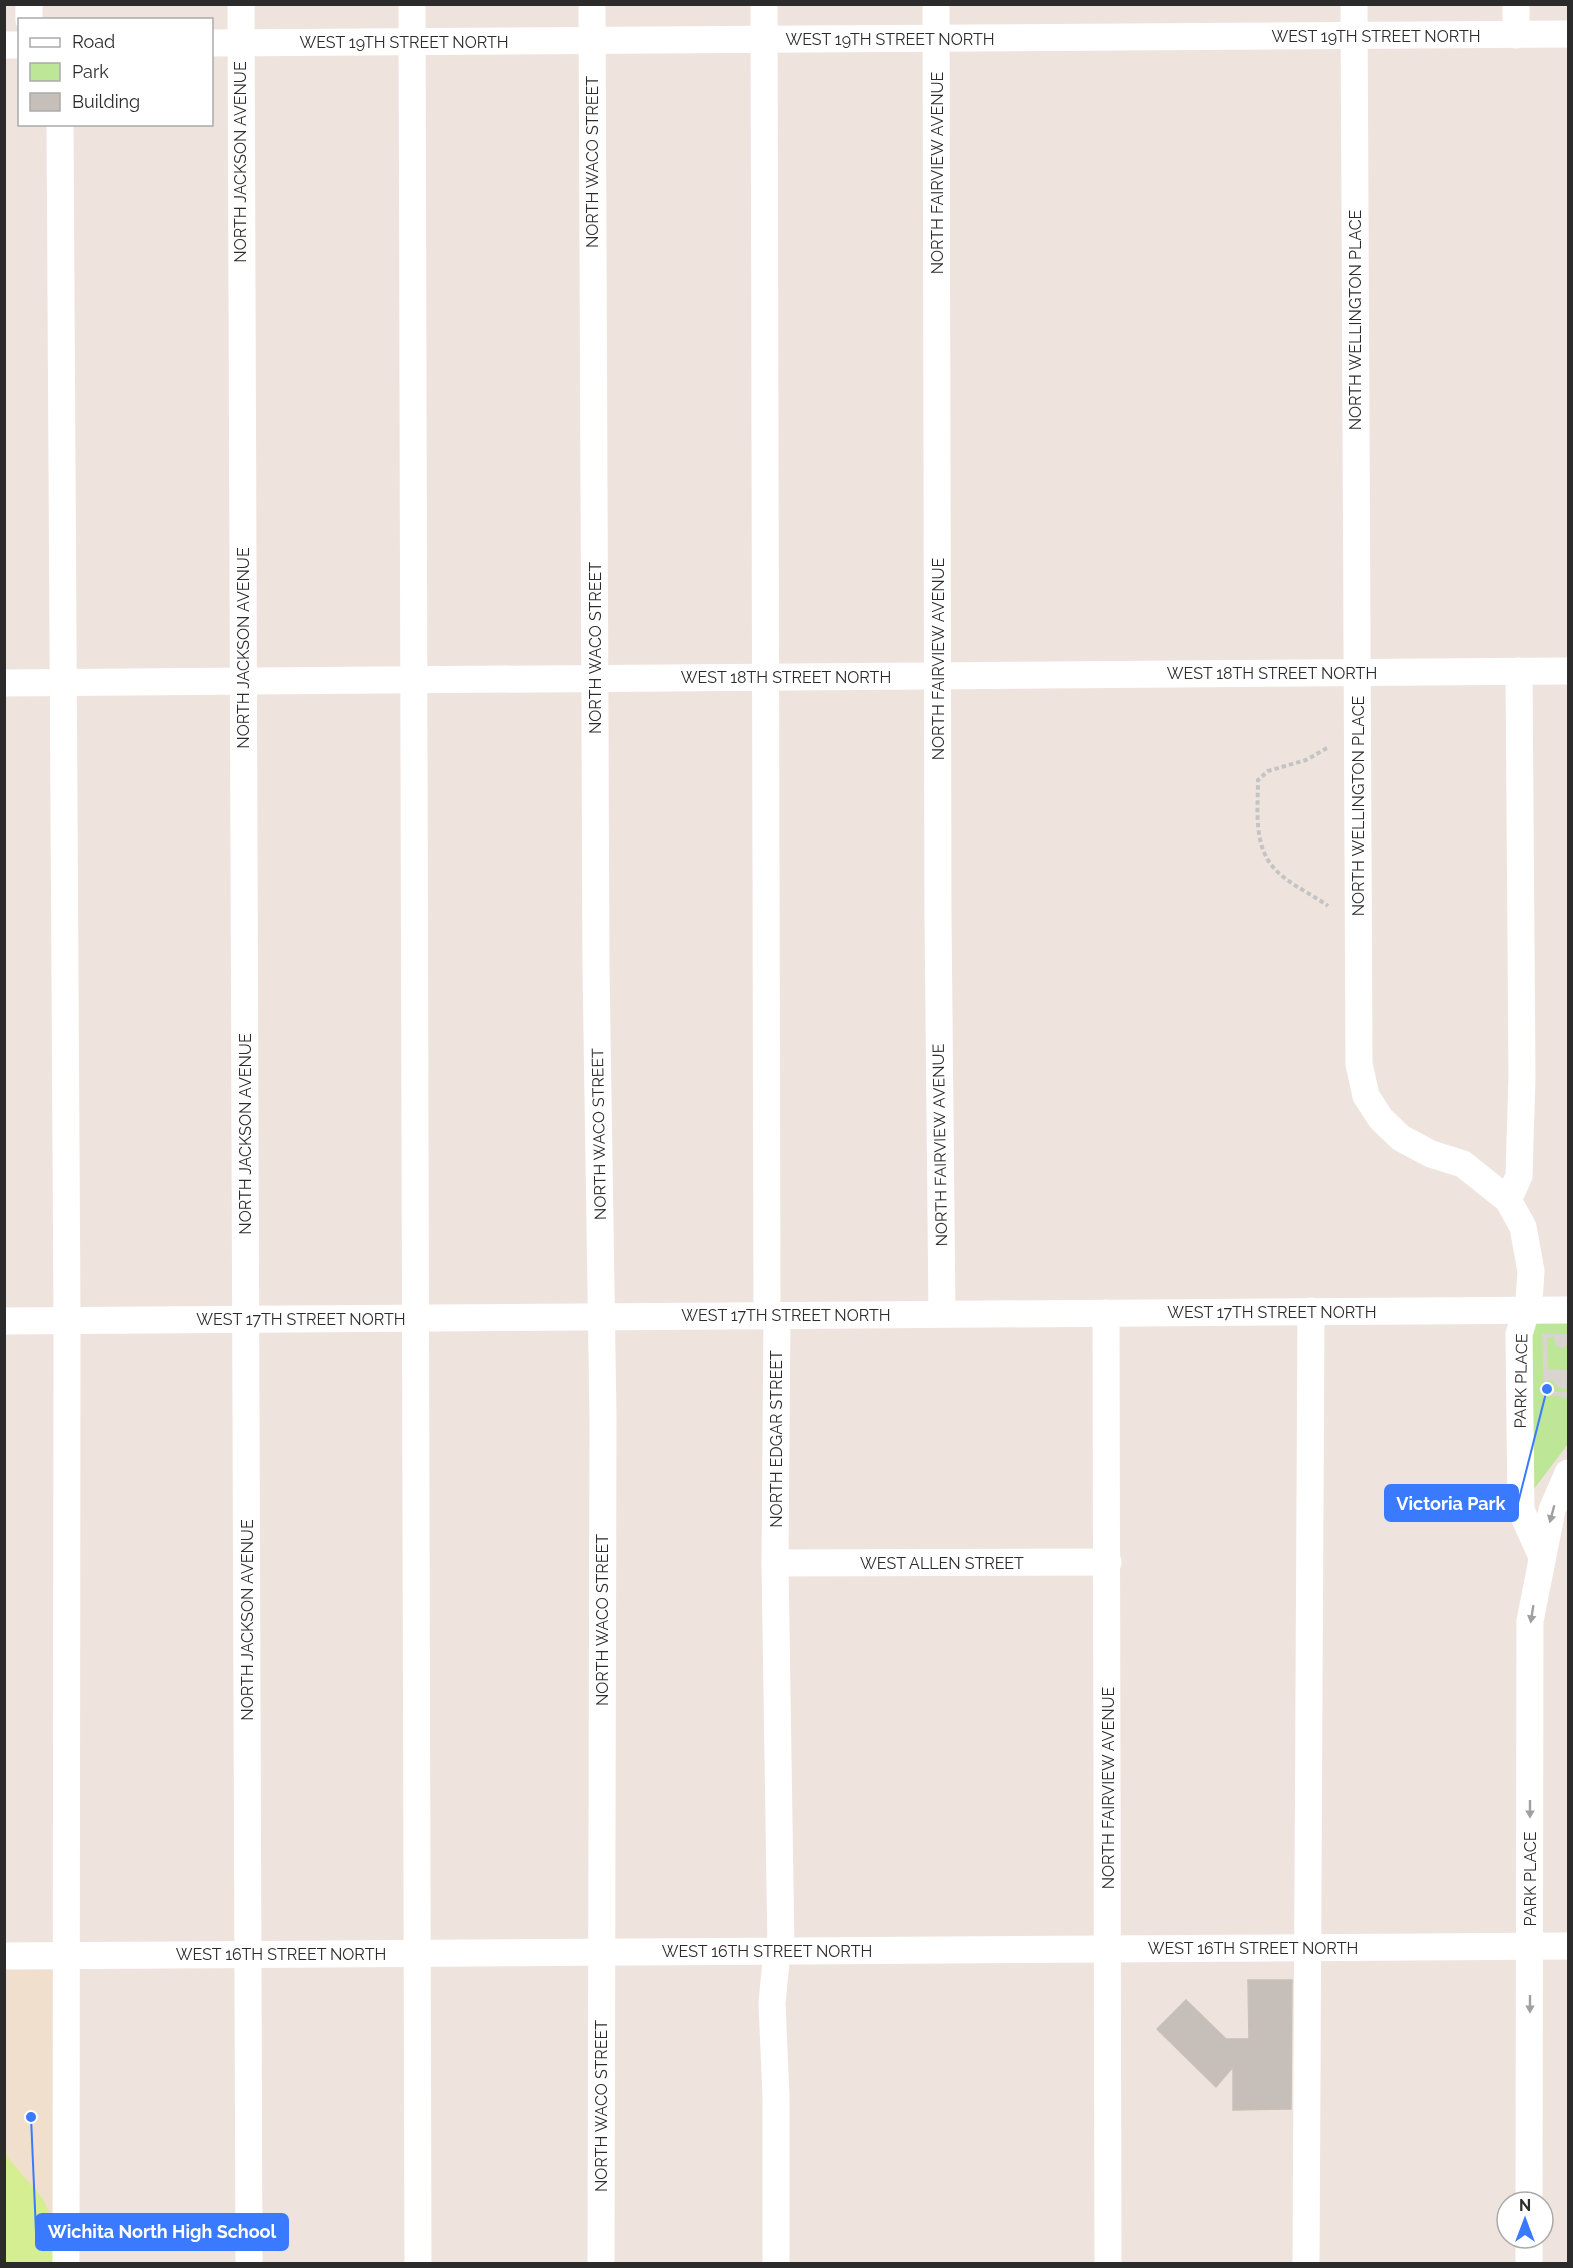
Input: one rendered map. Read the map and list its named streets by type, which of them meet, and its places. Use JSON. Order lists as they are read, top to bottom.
{
  "streets": {
    "street": [
      "WEST 19TH STREET NORTH",
      "NORTH JACKSON AVENUE",
      "NORTH WACO STREET",
      "NORTH FAIRVIEW AVENUE",
      "NORTH WELLINGTON PLACE",
      "WEST 18TH STREET NORTH",
      "WEST 17TH STREET NORTH",
      "PARK PLACE",
      "NORTH EDGAR STREET",
      "WEST ALLEN STREET",
      "WEST 16TH STREET NORTH"
    ]
  },
  "crossings": [
    ["WEST 19TH STREET NORTH", "NORTH JACKSON AVENUE"],
    ["WEST 19TH STREET NORTH", "NORTH WACO STREET"],
    ["WEST 19TH STREET NORTH", "NORTH FAIRVIEW AVENUE"],
    ["WEST 19TH STREET NORTH", "NORTH WELLINGTON PLACE"],
    ["WEST 19TH STREET NORTH", "NORTH EDGAR STREET"],
    ["NORTH JACKSON AVENUE", "WEST 18TH STREET NORTH"],
    ["NORTH JACKSON AVENUE", "WEST 17TH STREET NORTH"],
    ["NORTH JACKSON AVENUE", "WEST 16TH STREET NORTH"],
    ["NORTH WACO STREET", "WEST 18TH STREET NORTH"],
    ["NORTH WACO STREET", "WEST 17TH STREET NORTH"],
    ["NORTH WACO STREET", "WEST 16TH STREET NORTH"],
    ["NORTH FAIRVIEW AVENUE", "WEST 18TH STREET NORTH"],
    ["NORTH FAIRVIEW AVENUE", "WEST 17TH STREET NORTH"],
    ["NORTH FAIRVIEW AVENUE", "WEST ALLEN STREET"],
    ["NORTH FAIRVIEW AVENUE", "WEST 16TH STREET NORTH"],
    ["NORTH WELLINGTON PLACE", "WEST 18TH STREET NORTH"],
    ["NORTH WELLINGTON PLACE", "WEST 17TH STREET NORTH"],
    ["NORTH WELLINGTON PLACE", "PARK PLACE"],
    ["WEST 18TH STREET NORTH", "NORTH EDGAR STREET"],
    ["WEST 17TH STREET NORTH", "PARK PLACE"],
    ["WEST 17TH STREET NORTH", "NORTH EDGAR STREET"],
    ["PARK PLACE", "WEST 16TH STREET NORTH"],
    ["NORTH EDGAR STREET", "WEST ALLEN STREET"],
    ["NORTH EDGAR STREET", "WEST 16TH STREET NORTH"]
  ],
  "places": ["Victoria Park", "Wichita North High School"],
  "legend": ["Road", "Park", "Building"],
  "north": "top"
}
